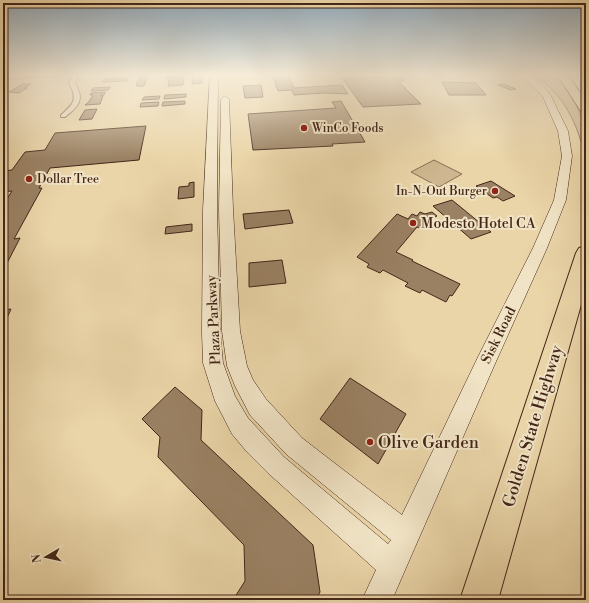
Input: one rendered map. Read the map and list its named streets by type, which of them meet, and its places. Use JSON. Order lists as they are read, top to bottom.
{
  "streets": {
    "highway": ["Golden State Highway"],
    "street": ["Plaza Parkway", "Sisk Road"]
  },
  "crossings": [
    ["Plaza Parkway", "Sisk Road"]
  ],
  "places": [
    "WinCo Foods",
    "Dollar Tree",
    "In-N-Out Burger",
    "Modesto Hotel CA",
    "Olive Garden"
  ],
  "north": "left"
}
